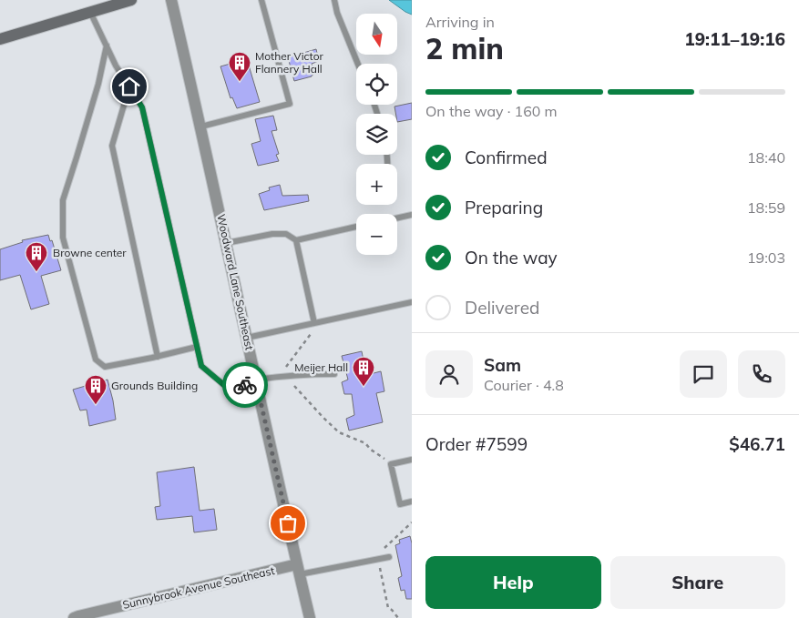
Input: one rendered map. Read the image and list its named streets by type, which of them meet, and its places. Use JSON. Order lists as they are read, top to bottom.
{
  "streets": {
    "street": ["Woodward Lane Southeast", "Sunnybrook Avenue Southeast"]
  },
  "crossings": [
    ["Woodward Lane Southeast", "Sunnybrook Avenue Southeast"]
  ],
  "places": {
    "building": [
      "Mother Victor Flannery Hall",
      "Browne center",
      "Meijer Hall",
      "Grounds Building"
    ]
  },
  "north": "bottom",
  "page": {
    "heading": ["2 min", "Arriving in", "19:11–19:16"],
    "panel": [
      "Sam",
      "Courier · 4.8",
      "Order #7599",
      "$46.71"
    ],
    "map_buttons": ["+", "−"],
    "bar": "On the way · 160 m",
    "list": [
      ["Confirmed", "18:40"],
      ["Preparing", "18:59"],
      ["On the way", "19:03"],
      "Delivered"
    ],
    "buttons": ["Help", "Share"]
  }
}
